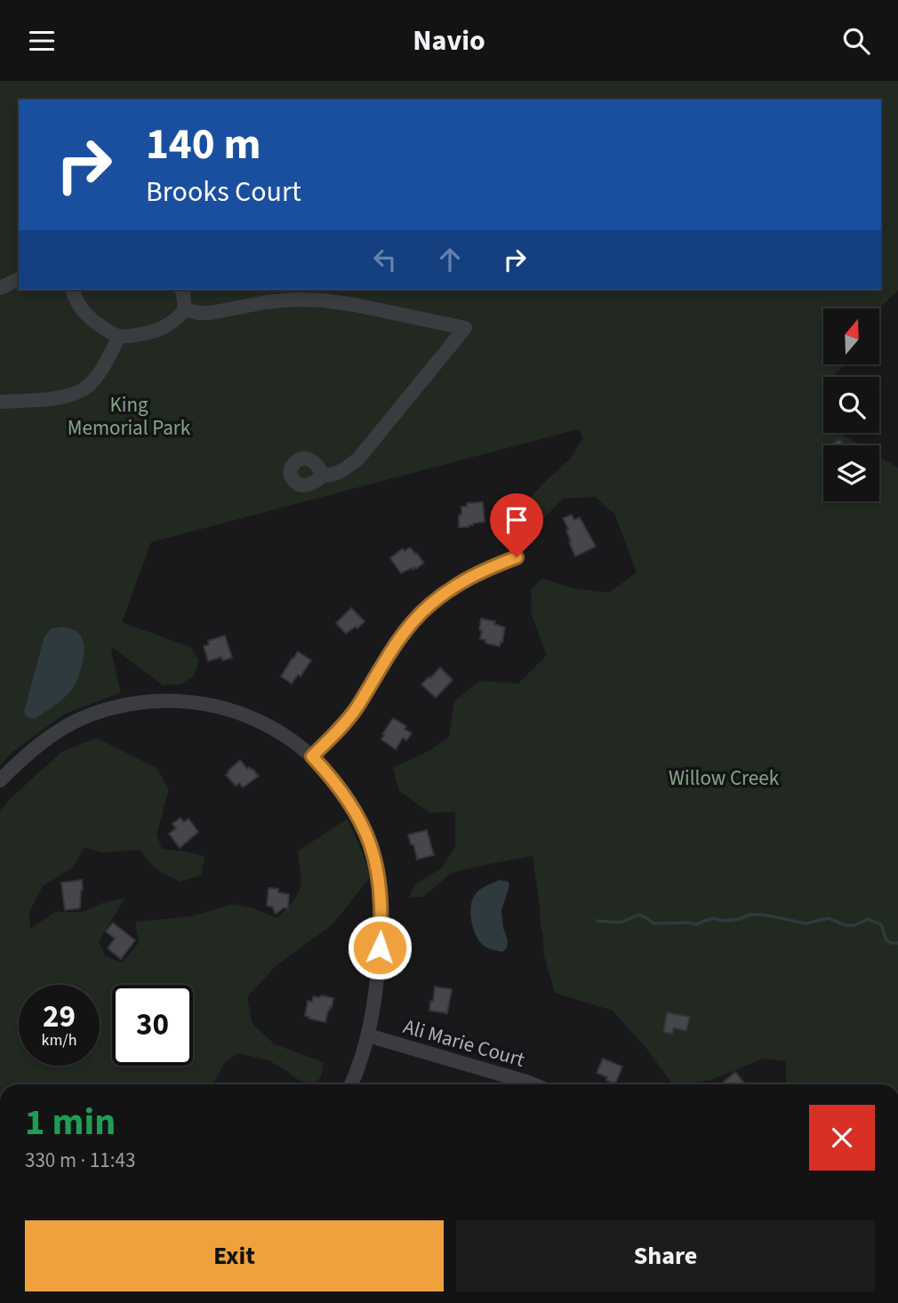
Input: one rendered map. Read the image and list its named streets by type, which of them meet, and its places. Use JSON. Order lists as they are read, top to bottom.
{
  "streets": {
    "street": ["Ali Marie Court"]
  },
  "parks": ["King Memorial Park", "Willow Creek"],
  "north": "top",
  "page": {
    "header": "Navio",
    "turn": ["140 m", "Brooks Court"],
    "speed": "29 km/h",
    "limit": "30",
    "heading": ["1 min", "330 m · 11:43"],
    "buttons": ["Exit", "Share"]
  }
}
